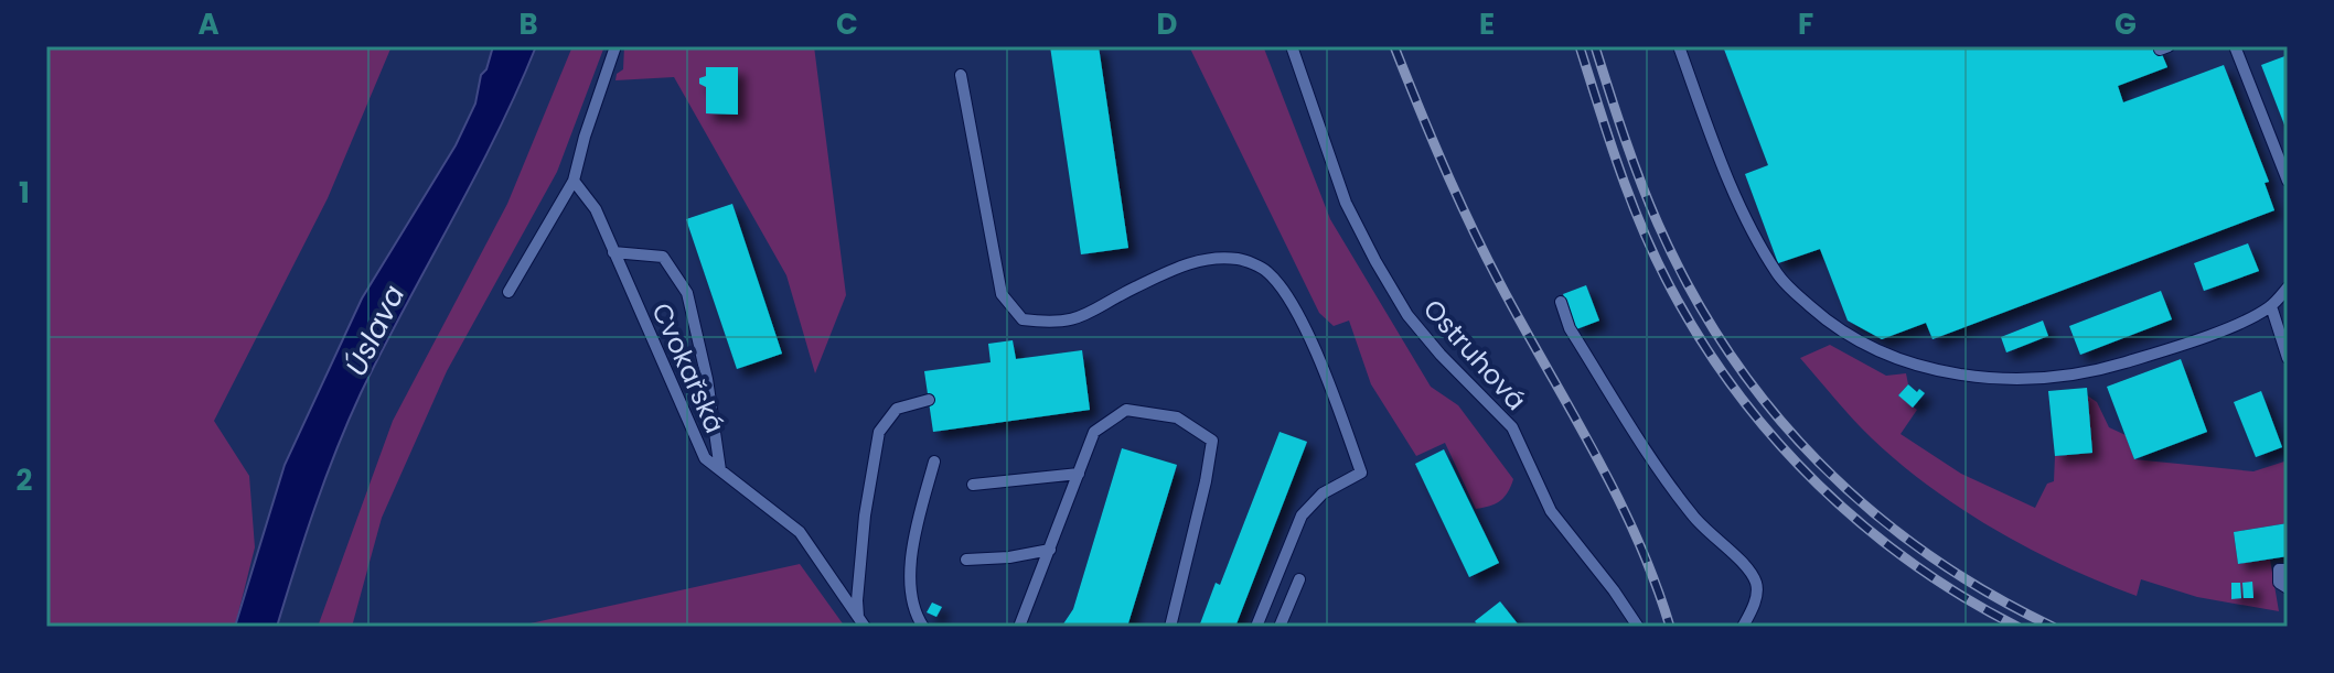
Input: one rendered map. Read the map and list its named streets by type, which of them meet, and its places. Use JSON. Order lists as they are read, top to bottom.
{
  "streets": {
    "lane": ["Ostruhová", "Cvokařská"]
  },
  "water": ["Úslava"],
  "grid": {
    "columns": [
      "A",
      "B",
      "C",
      "D",
      "E",
      "F",
      "G"
    ],
    "rows": ["1", "2"]
  }
}
